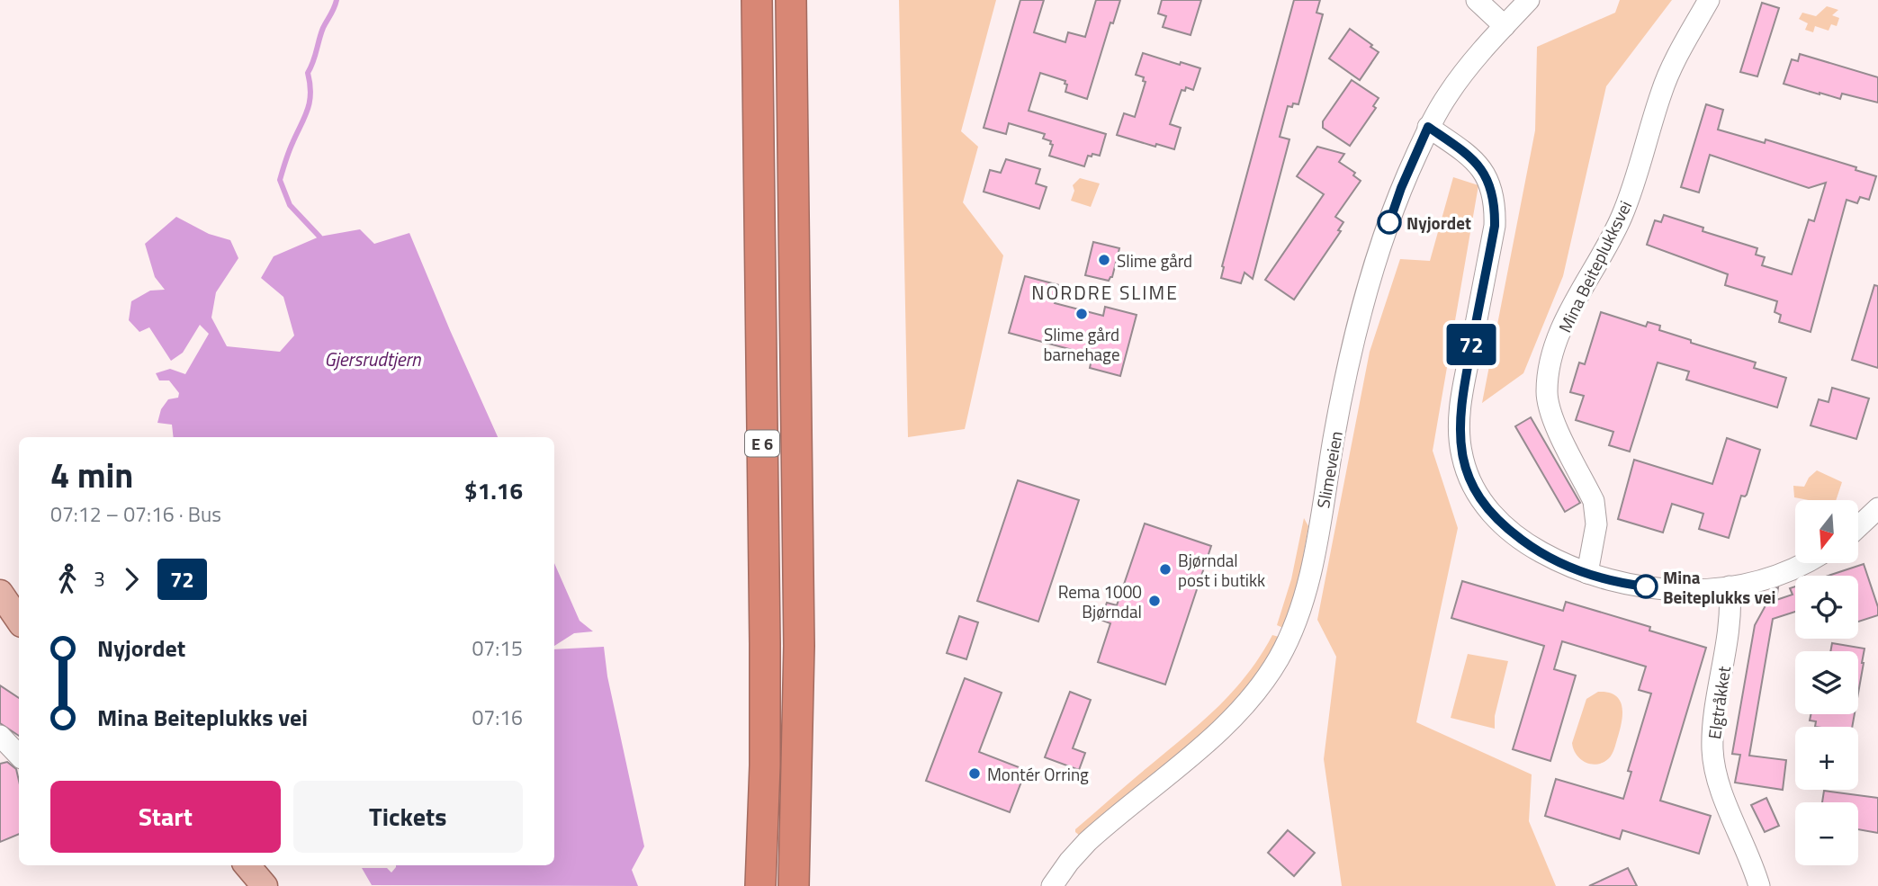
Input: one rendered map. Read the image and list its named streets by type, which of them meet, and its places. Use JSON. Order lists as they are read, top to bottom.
{
  "streets": {
    "highway": ["E 6"],
    "street": ["Mina Beiteplukksvei", "Slimeveien", "Elgtråkket"]
  },
  "districts": ["NORDRE SLIME"],
  "water": ["Gjersrudtjern"],
  "places": [
    "Nyjordet",
    "Slime gård",
    "Slime gård barnehage",
    "Bjørndal post i butikk",
    "Mina Beiteplukks vei",
    "Rema 1000 Bjørndal",
    "Montér Orring"
  ],
  "lines": ["bus line 72"],
  "north": "bottom",
  "page": {
    "on_map": "72",
    "heading": ["4 min", "07:12 – 07:16 · Bus", "$1.16"],
    "map_buttons": ["+", "−"],
    "legs": ["3", "72"],
    "list": [
      {
        "name": "Nyjordet",
        "value": "07:15"
      },
      {
        "name": "Mina Beiteplukks vei",
        "value": "07:16"
      }
    ],
    "buttons": ["Start", "Tickets"]
  }
}
